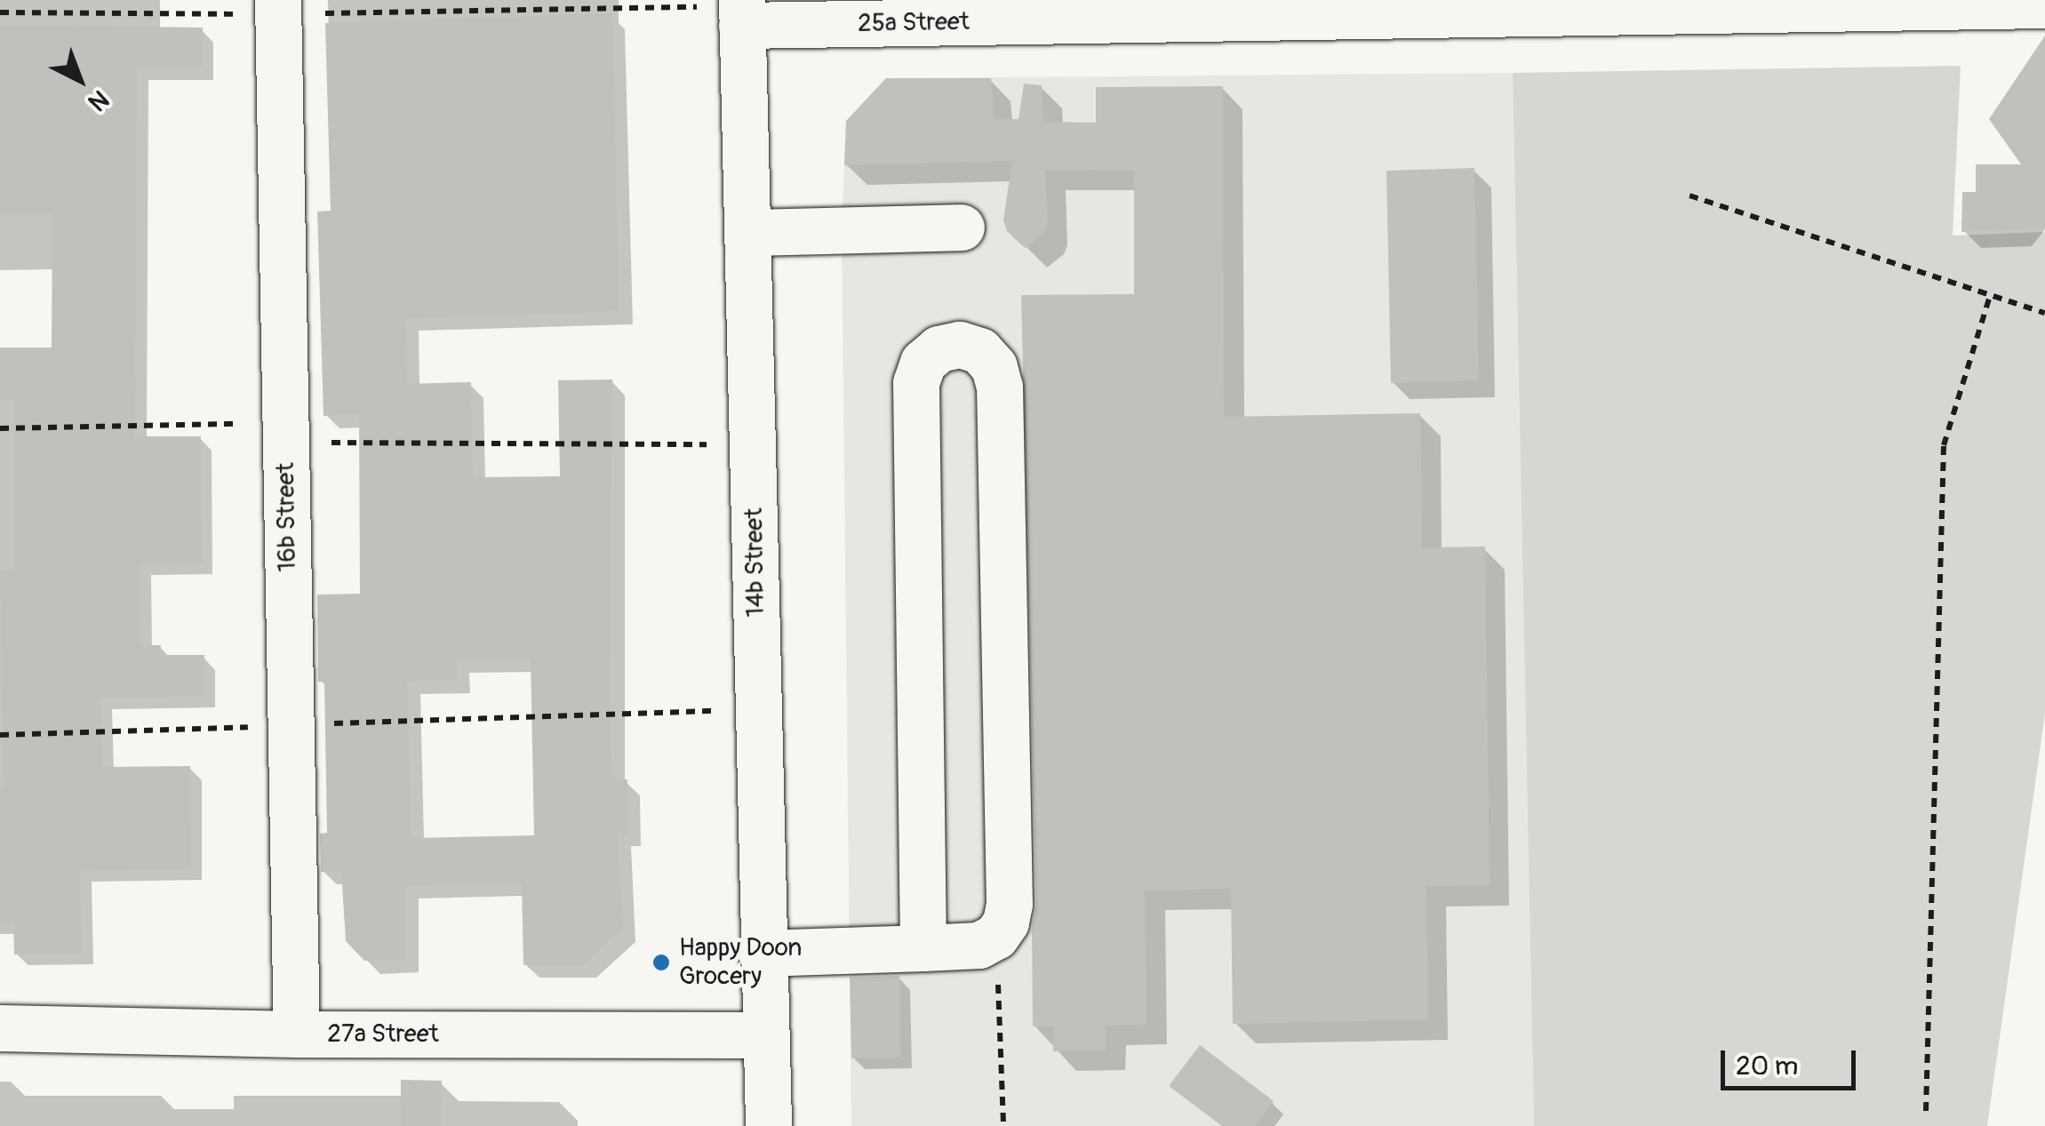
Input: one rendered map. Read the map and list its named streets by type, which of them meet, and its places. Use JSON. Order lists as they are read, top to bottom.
{
  "streets": {
    "street": [
      "25a Street",
      "16b Street",
      "14b Street",
      "27a Street"
    ]
  },
  "crossings": [
    ["25a Street", "14b Street"],
    ["16b Street", "27a Street"],
    ["14b Street", "27a Street"]
  ],
  "places": ["Happy Doon Grocery"],
  "scale_bar": "20 m",
  "north": "bottom right"
}
